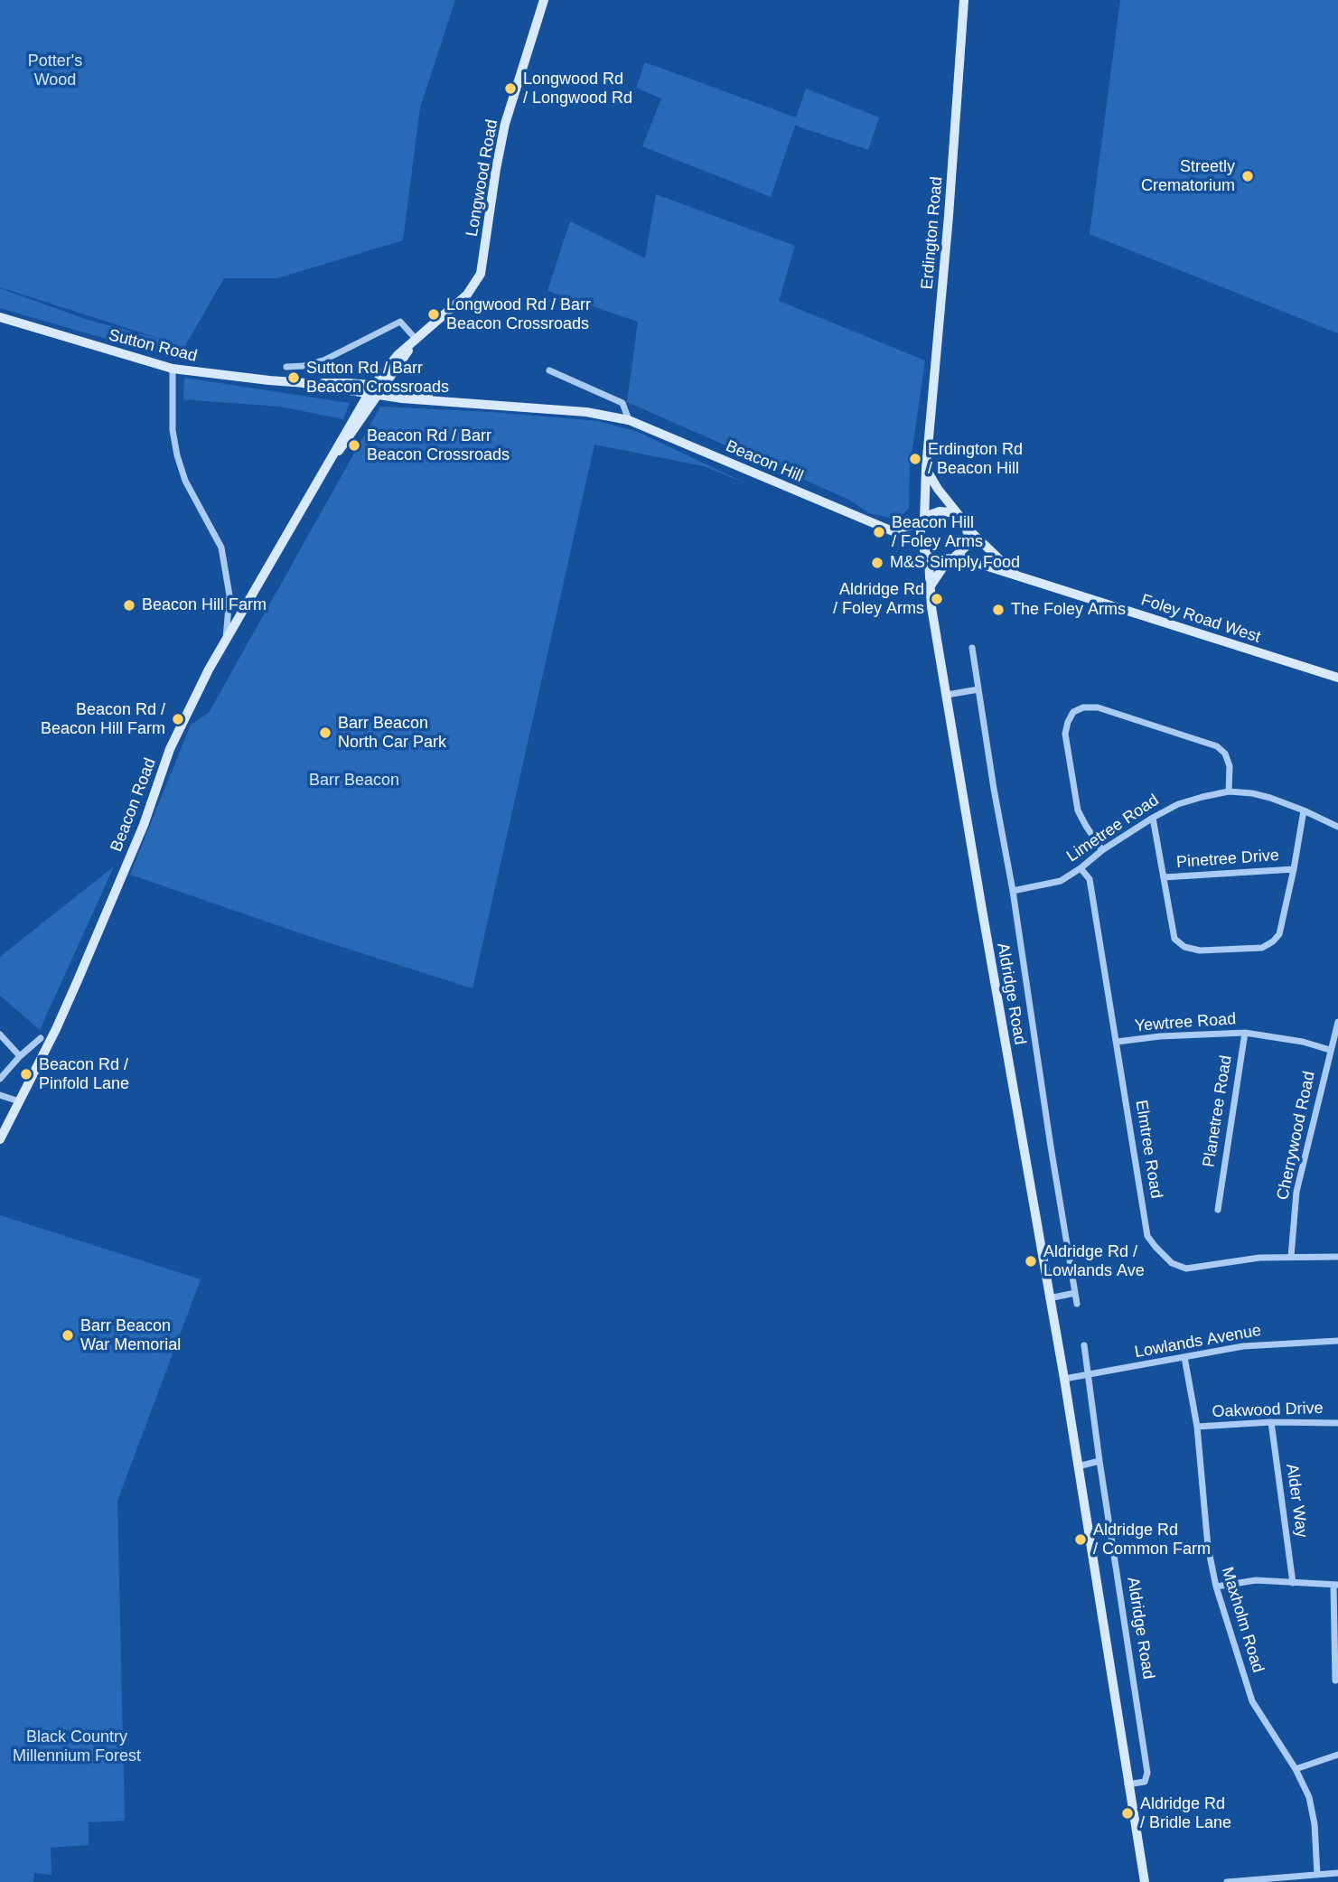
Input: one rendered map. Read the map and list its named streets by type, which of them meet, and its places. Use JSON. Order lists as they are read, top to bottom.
{
  "streets": {
    "main road": [
      "Longwood Road",
      "Erdington Road",
      "Sutton Road",
      "Beacon Hill",
      "Foley Road West",
      "Beacon Road",
      "Aldridge Road"
    ],
    "street": [
      "Limetree Road",
      "Pinetree Drive",
      "Yewtree Road",
      "Planetree Road",
      "Cherrywood Road",
      "Elmtree Road",
      "Lowlands Avenue",
      "Oakwood Drive",
      "Alder Way",
      "Maxholm Road"
    ]
  },
  "crossings": [
    ["Longwood Road", "Sutton Road"],
    ["Longwood Road", "Beacon Hill"],
    ["Longwood Road", "Beacon Road"],
    ["Erdington Road", "Beacon Hill"],
    ["Erdington Road", "Foley Road West"],
    ["Erdington Road", "Aldridge Road"],
    ["Sutton Road", "Beacon Hill"],
    ["Sutton Road", "Beacon Road"],
    ["Beacon Hill", "Foley Road West"],
    ["Beacon Hill", "Beacon Road"],
    ["Beacon Hill", "Aldridge Road"],
    ["Foley Road West", "Aldridge Road"],
    ["Limetree Road", "Aldridge Road"],
    ["Limetree Road", "Elmtree Road"],
    ["Aldridge Road", "Lowlands Avenue"],
    ["Yewtree Road", "Planetree Road"],
    ["Yewtree Road", "Cherrywood Road"],
    ["Yewtree Road", "Elmtree Road"],
    ["Cherrywood Road", "Elmtree Road"],
    ["Lowlands Avenue", "Maxholm Road"],
    ["Oakwood Drive", "Alder Way"],
    ["Oakwood Drive", "Maxholm Road"]
  ],
  "parks": ["Potter's Wood", "Barr Beacon", "Black Country Millennium Forest"],
  "places": [
    "Longwood Rd / Longwood Rd",
    "Streetly Crematorium",
    "Longwood Rd / Barr Beacon Crossroads",
    "Sutton Rd / Barr Beacon Crossroads",
    "Beacon Rd / Barr Beacon Crossroads",
    "Erdington Rd / Beacon Hill",
    "Beacon Hill / Foley Arms",
    "M&S Simply Food",
    "Aldridge Rd / Foley Arms",
    "Beacon Hill Farm",
    "The Foley Arms",
    "Beacon Rd / Beacon Hill Farm",
    "Barr Beacon North Car Park",
    "Beacon Rd / Pinfold Lane",
    "Aldridge Rd / Lowlands Ave",
    "Barr Beacon War Memorial",
    "Aldridge Rd / Common Farm",
    "Aldridge Rd / Bridle Lane"
  ]
}
